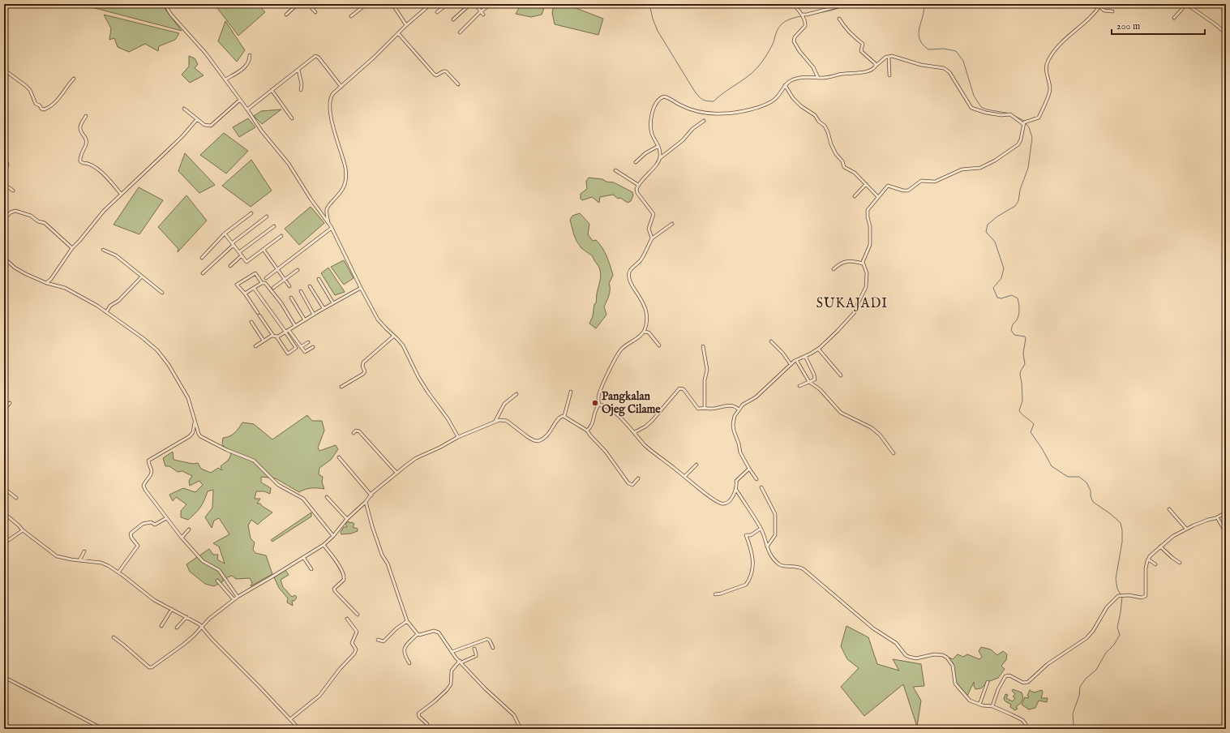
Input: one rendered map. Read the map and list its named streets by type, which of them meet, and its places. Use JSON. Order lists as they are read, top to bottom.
{
  "districts": ["SUKAJADI"],
  "places": ["Pangkalan Ojeg Cilame"],
  "scale_bar": "200 m"
}
